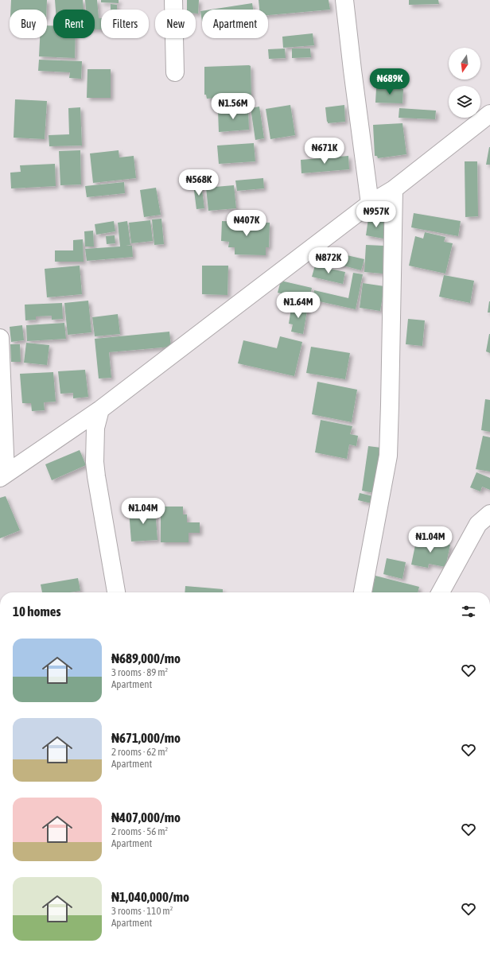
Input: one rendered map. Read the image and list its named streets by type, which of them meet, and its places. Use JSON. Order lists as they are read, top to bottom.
{
  "north": "bottom",
  "page": {
    "chip": [
      "Buy",
      "Rent",
      "Filters",
      "New",
      "Apartment"
    ],
    "price": [
      "₦689K",
      "₦1.56M",
      "₦671K",
      "₦568K",
      "₦957K",
      "₦407K",
      "₦872K",
      "₦1.64M",
      "₦1.04M",
      "₦1.04M"
    ],
    "heading": "10 homes",
    "list": [
      {
        "name": "₦689,000/mo",
        "note": "3 rooms · 89 m² · Apartment"
      },
      {
        "name": "₦671,000/mo",
        "note": "2 rooms · 62 m² · Apartment"
      },
      {
        "name": "₦407,000/mo",
        "note": "2 rooms · 56 m² · Apartment"
      },
      {
        "name": "₦1,040,000/mo",
        "note": "3 rooms · 110 m² · Apartment"
      }
    ]
  }
}
